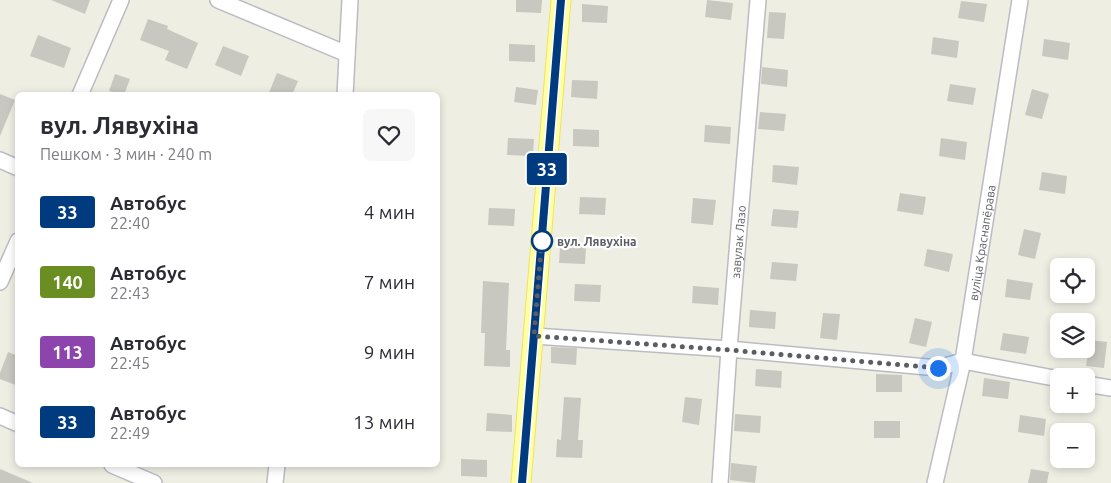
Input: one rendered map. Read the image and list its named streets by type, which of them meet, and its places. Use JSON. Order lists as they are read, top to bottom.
{
  "streets": {
    "street": ["завулак Лазо", "вуліца Краснапёрава"]
  },
  "places": ["вул. Лявухіна"],
  "lines": ["bus line 33"],
  "page": {
    "on_map": "33",
    "heading": ["вул. Лявухіна", "Пешком · 3 мин · 240 m"],
    "list": [
      {
        "mark": "33",
        "name": "Автобус",
        "note": "22:40",
        "value": "4 мин"
      },
      {
        "mark": "140",
        "name": "Автобус",
        "note": "22:43",
        "value": "7 мин"
      },
      {
        "mark": "113",
        "name": "Автобус",
        "note": "22:45",
        "value": "9 мин"
      },
      {
        "mark": "33",
        "name": "Автобус",
        "note": "22:49",
        "value": "13 мин"
      }
    ],
    "map_buttons": ["+", "−"]
  }
}
